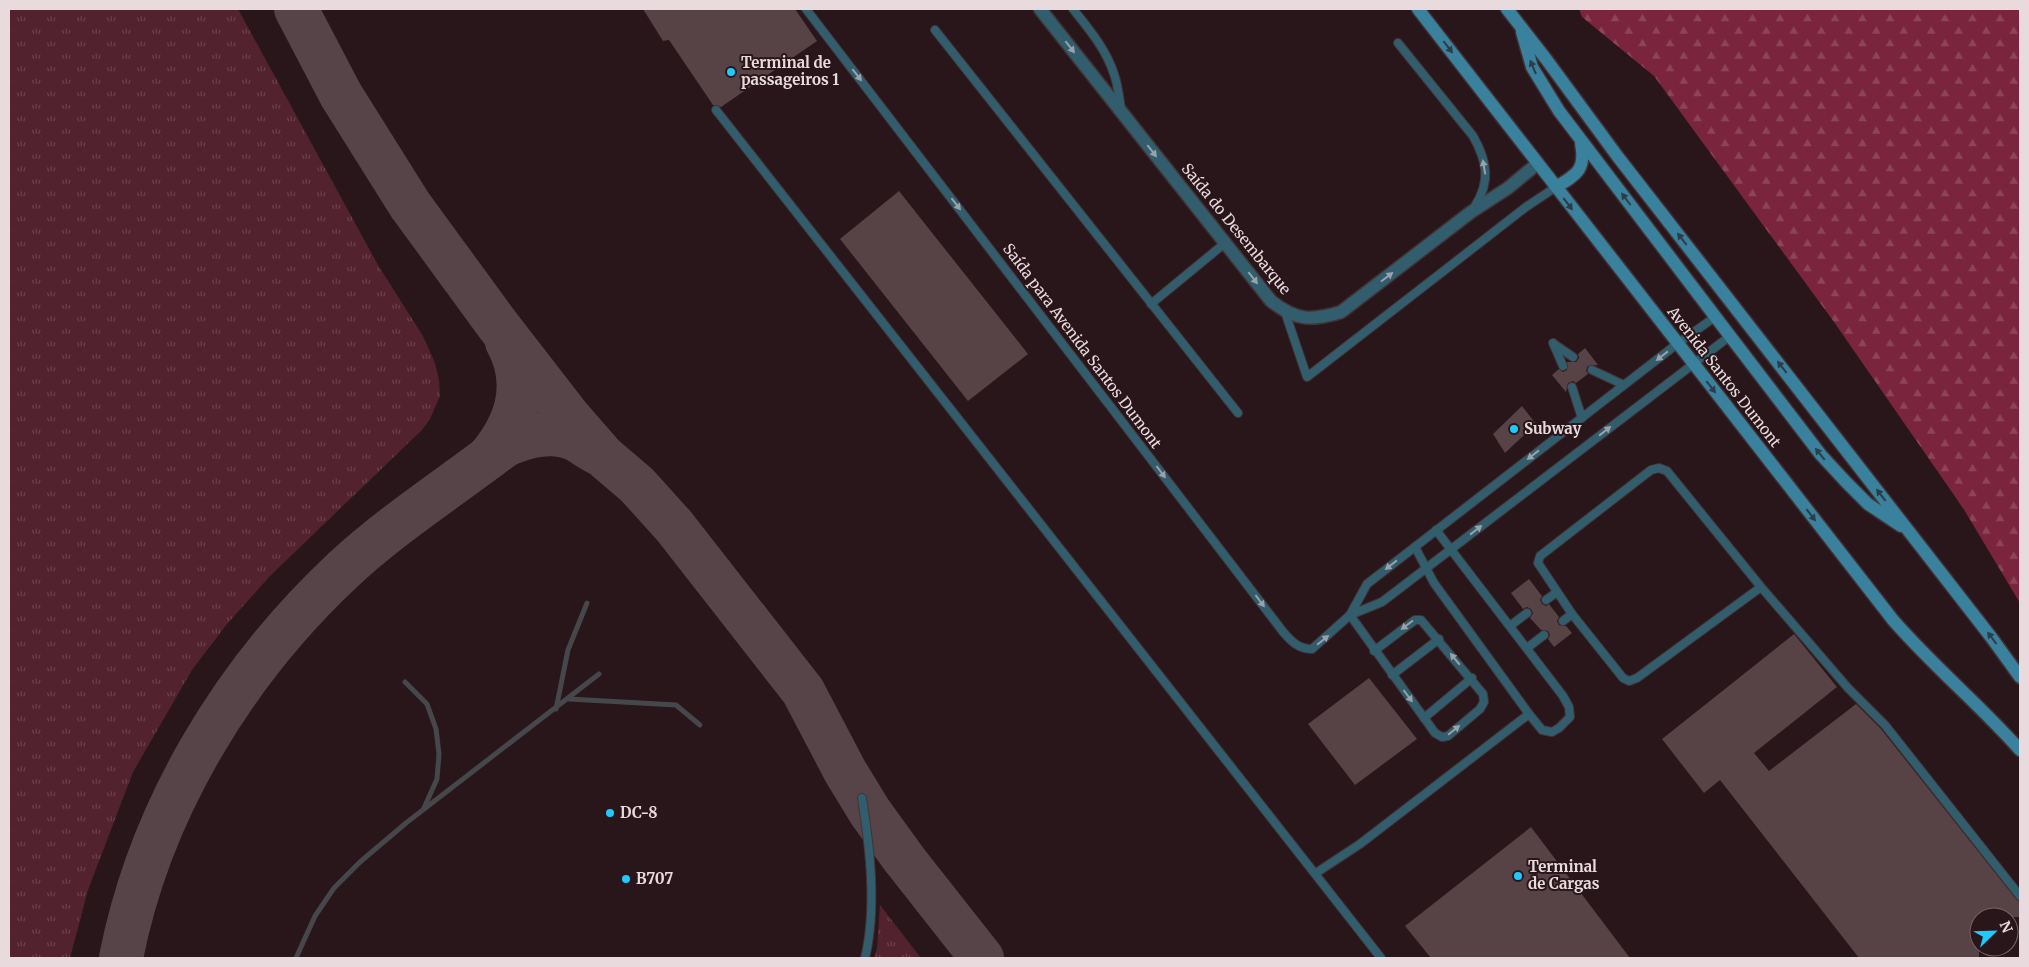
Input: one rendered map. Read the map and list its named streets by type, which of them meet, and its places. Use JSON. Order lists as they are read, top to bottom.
{
  "streets": {
    "main road": ["Avenida Santos Dumont"],
    "street": ["Saída do Desembarque"],
    "lane": ["Saída para Avenida Santos Dumont"]
  },
  "crossings": [
    ["Saída do Desembarque", "Avenida Santos Dumont"]
  ],
  "one_way": ["Saída para Avenida Santos Dumont"],
  "places": [
    "Terminal de passageiros 1",
    "Subway",
    "DC-8",
    "Terminal de Cargas",
    "B707"
  ],
  "north": "top right"
}
